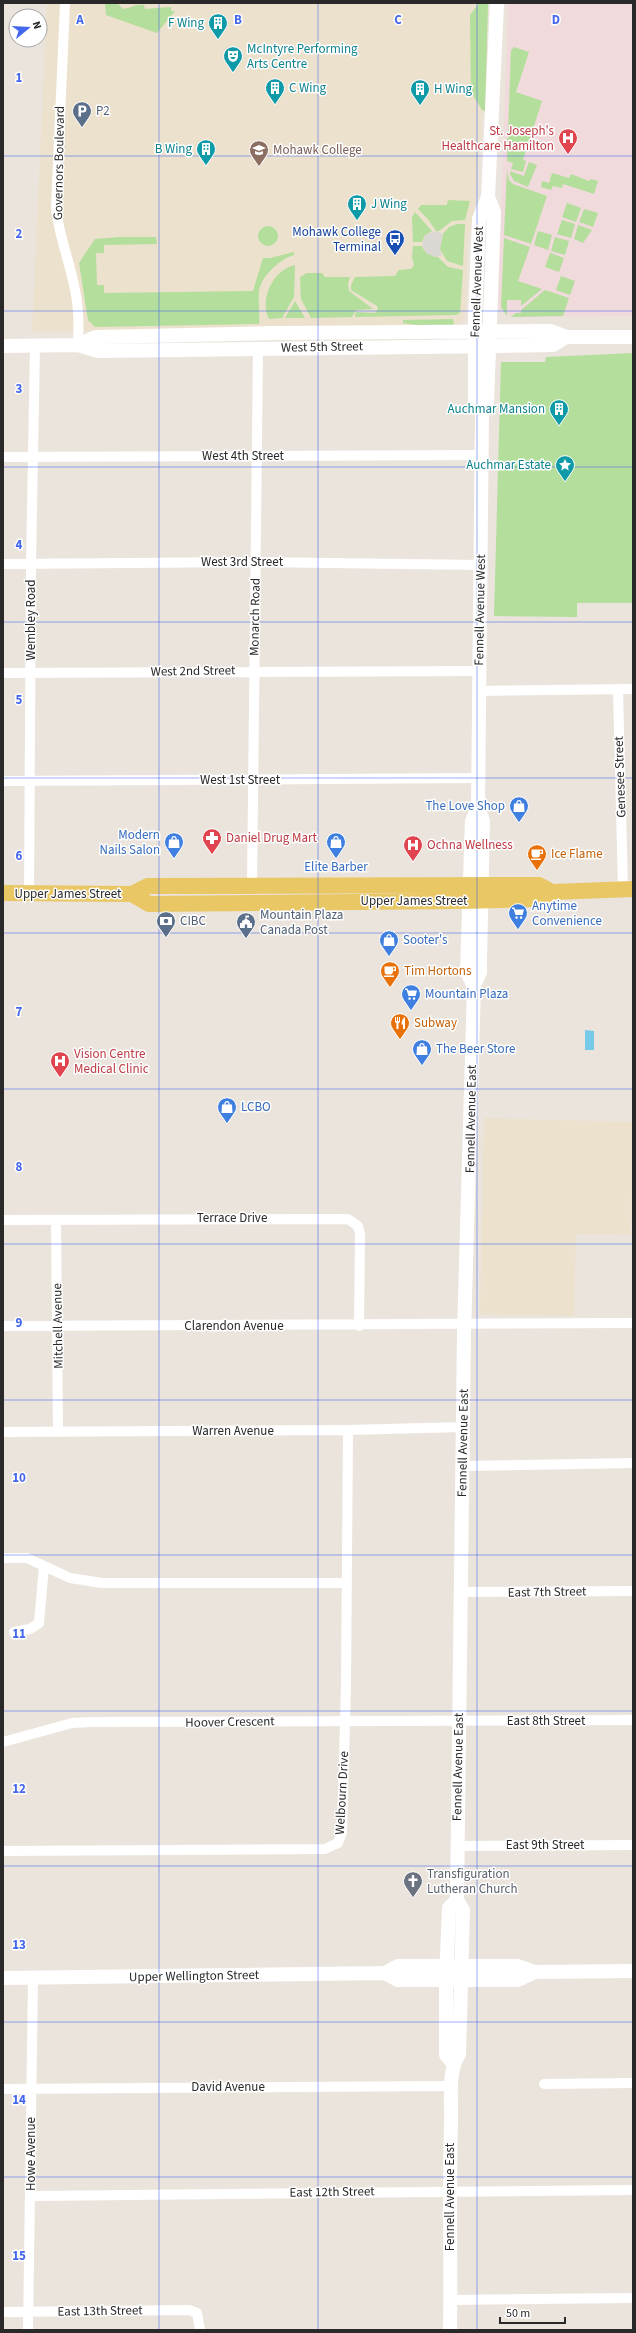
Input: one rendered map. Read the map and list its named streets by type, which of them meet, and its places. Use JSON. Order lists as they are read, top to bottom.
{
  "streets": {
    "main road": [
      "Fennell Avenue West",
      "West 5th Street",
      "Upper James Street",
      "Fennell Avenue East",
      "Upper Wellington Street"
    ],
    "street": [
      "Governors Boulevard",
      "West 4th Street",
      "West 3rd Street",
      "Monarch Road",
      "Wembley Road",
      "West 2nd Street",
      "Genesee Street",
      "West 1st Street",
      "Terrace Drive",
      "Mitchell Avenue",
      "Clarendon Avenue",
      "Warren Avenue",
      "East 7th Street",
      "East 8th Street",
      "Hoover Crescent",
      "Welbourn Drive",
      "East 9th Street",
      "David Avenue",
      "Howe Avenue",
      "East 12th Street",
      "East 13th Street"
    ]
  },
  "crossings": [
    ["Governors Boulevard", "West 5th Street"],
    ["Fennell Avenue West", "West 5th Street"],
    ["Fennell Avenue West", "West 4th Street"],
    ["Fennell Avenue West", "West 3rd Street"],
    ["Fennell Avenue West", "West 2nd Street"],
    ["Fennell Avenue West", "West 1st Street"],
    ["Fennell Avenue West", "Upper James Street"],
    ["Fennell Avenue West", "Fennell Avenue East"],
    ["West 5th Street", "Monarch Road"],
    ["West 5th Street", "Wembley Road"],
    ["West 4th Street", "Monarch Road"],
    ["West 4th Street", "Wembley Road"],
    ["West 3rd Street", "Monarch Road"],
    ["West 3rd Street", "Wembley Road"],
    ["Monarch Road", "West 2nd Street"],
    ["Monarch Road", "West 1st Street"],
    ["Monarch Road", "Upper James Street"],
    ["Wembley Road", "West 2nd Street"],
    ["Wembley Road", "West 1st Street"],
    ["Wembley Road", "Upper James Street"],
    ["Genesee Street", "Upper James Street"],
    ["Upper James Street", "Fennell Avenue East"],
    ["Fennell Avenue East", "Clarendon Avenue"],
    ["Fennell Avenue East", "Warren Avenue"],
    ["Fennell Avenue East", "East 7th Street"],
    ["Fennell Avenue East", "East 8th Street"],
    ["Fennell Avenue East", "Hoover Crescent"],
    ["Fennell Avenue East", "East 9th Street"],
    ["Fennell Avenue East", "Upper Wellington Street"],
    ["Fennell Avenue East", "David Avenue"],
    ["Fennell Avenue East", "East 12th Street"],
    ["Terrace Drive", "Mitchell Avenue"],
    ["Terrace Drive", "Clarendon Avenue"],
    ["Mitchell Avenue", "Clarendon Avenue"],
    ["Mitchell Avenue", "Warren Avenue"],
    ["Warren Avenue", "Welbourn Drive"],
    ["East 8th Street", "Hoover Crescent"],
    ["Hoover Crescent", "Welbourn Drive"],
    ["Upper Wellington Street", "Howe Avenue"],
    ["David Avenue", "Howe Avenue"],
    ["Howe Avenue", "East 12th Street"],
    ["Howe Avenue", "East 13th Street"]
  ],
  "places": {
    "building": [
      "F Wing",
      "C Wing",
      "H Wing",
      "B Wing",
      "J Wing",
      "Auchmar Mansion"
    ],
    "theatre": ["McIntyre Performing Arts Centre"],
    "parking": ["P2"],
    "hospital": ["St. Joseph's Healthcare Hamilton", "Ochna Wellness", "Vision Centre Medical Clinic"],
    "school or university": ["Mohawk College"],
    "bus stop": ["Mohawk College Terminal"],
    "place": ["Auchmar Estate"],
    "shop": [
      "The Love Shop",
      "Modern Nails Salon",
      "Elite Barber",
      "Sooter's",
      "The Beer Store",
      "LCBO"
    ],
    "pharmacy": ["Daniel Drug Mart"],
    "cafe": ["Ice Flame", "Tim Hortons"],
    "supermarket": ["Anytime Convenience", "Mountain Plaza"],
    "bank": ["CIBC"],
    "public building": ["Mountain Plaza Canada Post"],
    "restaurant": ["Subway"],
    "church": ["Transfiguration Lutheran Church"]
  },
  "scale_bar": "50 m",
  "north": "right",
  "grid": {
    "columns": [
      "A",
      "B",
      "C",
      "D"
    ],
    "rows": [
      "1",
      "2",
      "3",
      "4",
      "5",
      "6",
      "7",
      "8",
      "9",
      "10",
      "11",
      "12",
      "13",
      "14",
      "15"
    ]
  }
}
